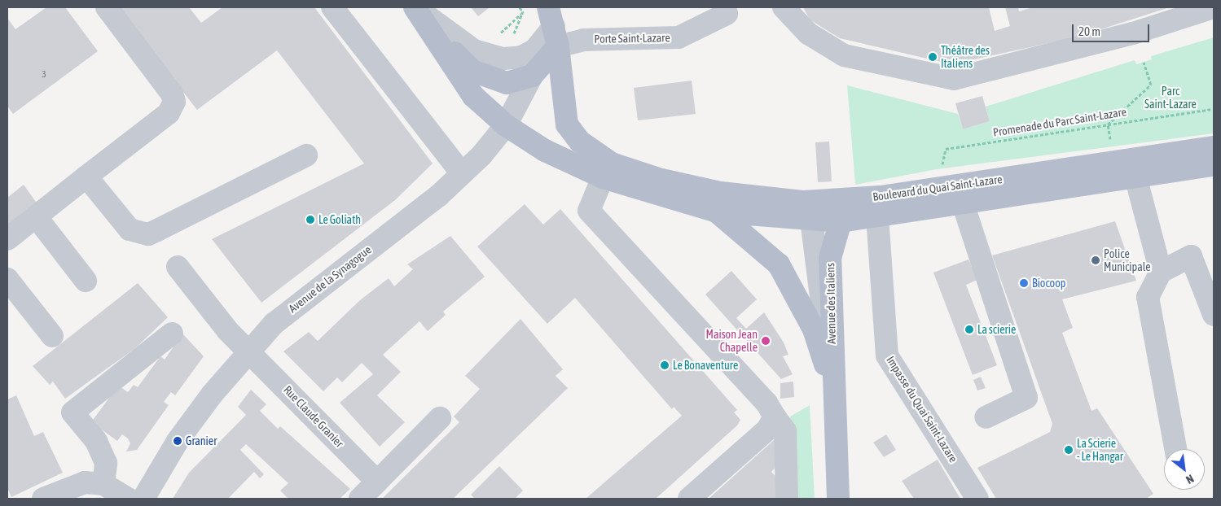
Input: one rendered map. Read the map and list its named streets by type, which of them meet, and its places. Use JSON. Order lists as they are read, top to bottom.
{
  "streets": {
    "main road": ["Boulevard du Quai Saint-Lazare", "Avenue des Italiens"],
    "street": [
      "Porte Saint-Lazare",
      "Avenue de la Synagogue",
      "Impasse du Quai Saint-Lazare",
      "Rue Claude Granier"
    ],
    "path": ["Promenade du Parc Saint-Lazare"]
  },
  "crossings": [
    ["Porte Saint-Lazare", "Boulevard du Quai Saint-Lazare"],
    ["Boulevard du Quai Saint-Lazare", "Avenue des Italiens"],
    ["Boulevard du Quai Saint-Lazare", "Impasse du Quai Saint-Lazare"],
    ["Avenue de la Synagogue", "Rue Claude Granier"]
  ],
  "parks": ["Parc Saint-Lazare"],
  "places": [
    "Théâtre des Italiens",
    "Le Goliath",
    "Police Municipale",
    "Biocoop",
    "La scierie",
    "Maison Jean Chapelle",
    "Le Bonaventure",
    "Granier",
    "La Scierie - Le Hangar"
  ],
  "house_numbers": ["3"],
  "scale_bar": "20 m",
  "north": "bottom right"
}
